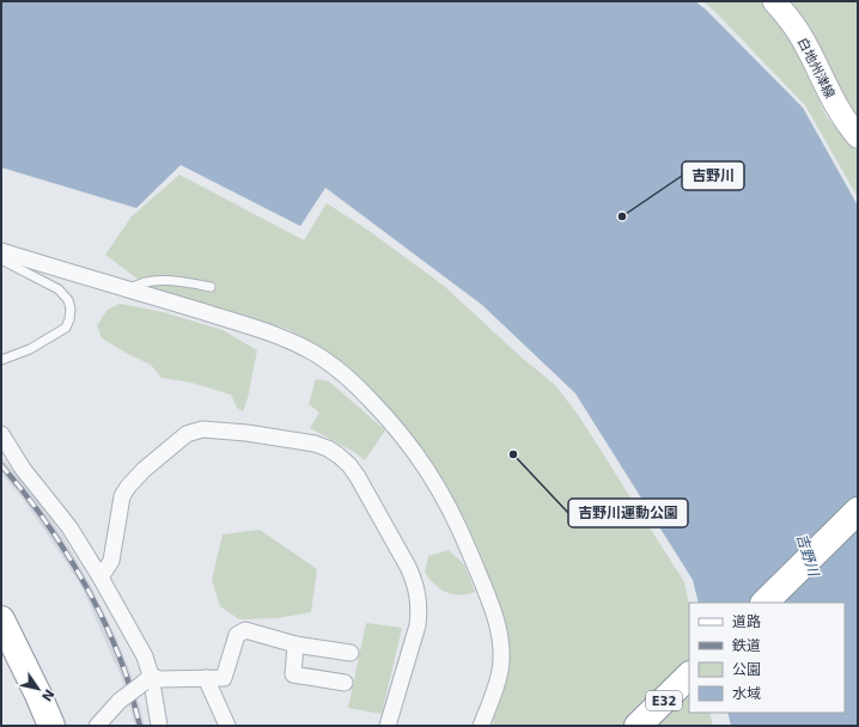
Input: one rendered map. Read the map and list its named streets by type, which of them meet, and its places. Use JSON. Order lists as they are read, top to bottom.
{
  "streets": {
    "highway": ["E32"],
    "main road": ["白地州津線"]
  },
  "water": ["吉野川"],
  "places": ["吉野川", "吉野川運動公園"],
  "legend": [
    "道路",
    "鉄道",
    "公園",
    "水域"
  ],
  "north": "bottom right"
}
